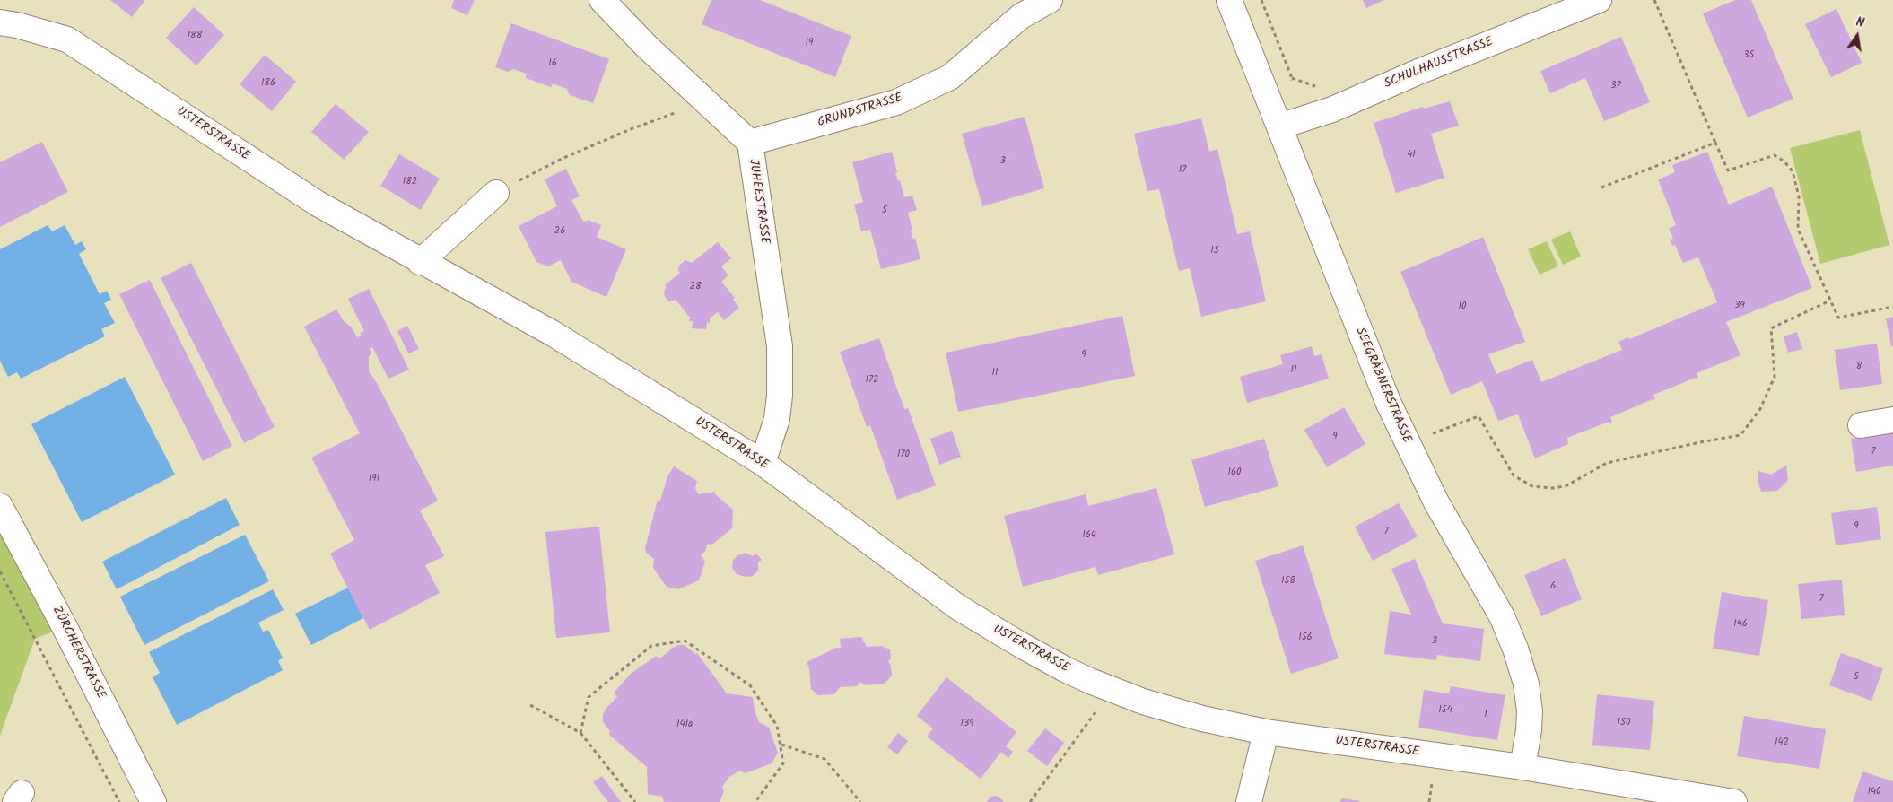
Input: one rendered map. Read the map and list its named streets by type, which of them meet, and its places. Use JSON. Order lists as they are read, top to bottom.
{
  "streets": {
    "main road": [
      "SCHULHAUSSTRASSE",
      "GRUNDSTRASSE",
      "USTERSTRASSE",
      "JUHEESTRASSE",
      "SEEGRÄBNERSTRASSE",
      "ZÜRCHERSTRASSE"
    ]
  },
  "crossings": [
    ["SCHULHAUSSTRASSE", "SEEGRÄBNERSTRASSE"],
    ["GRUNDSTRASSE", "JUHEESTRASSE"],
    ["USTERSTRASSE", "JUHEESTRASSE"],
    ["USTERSTRASSE", "SEEGRÄBNERSTRASSE"]
  ],
  "house_numbers": [
    "188",
    "19",
    "35",
    "16",
    "186",
    "37",
    "41",
    "3",
    "17",
    "182",
    "5",
    "26",
    "15",
    "28",
    "39",
    "10",
    "9",
    "8",
    "11",
    "11",
    "172",
    "9",
    "7",
    "170",
    "160",
    "191",
    "9",
    "7",
    "164",
    "158",
    "6",
    "7",
    "146",
    "156",
    "3",
    "5",
    "154",
    "1",
    "150",
    "139",
    "141a",
    "142",
    "140"
  ],
  "north": "top"
}
